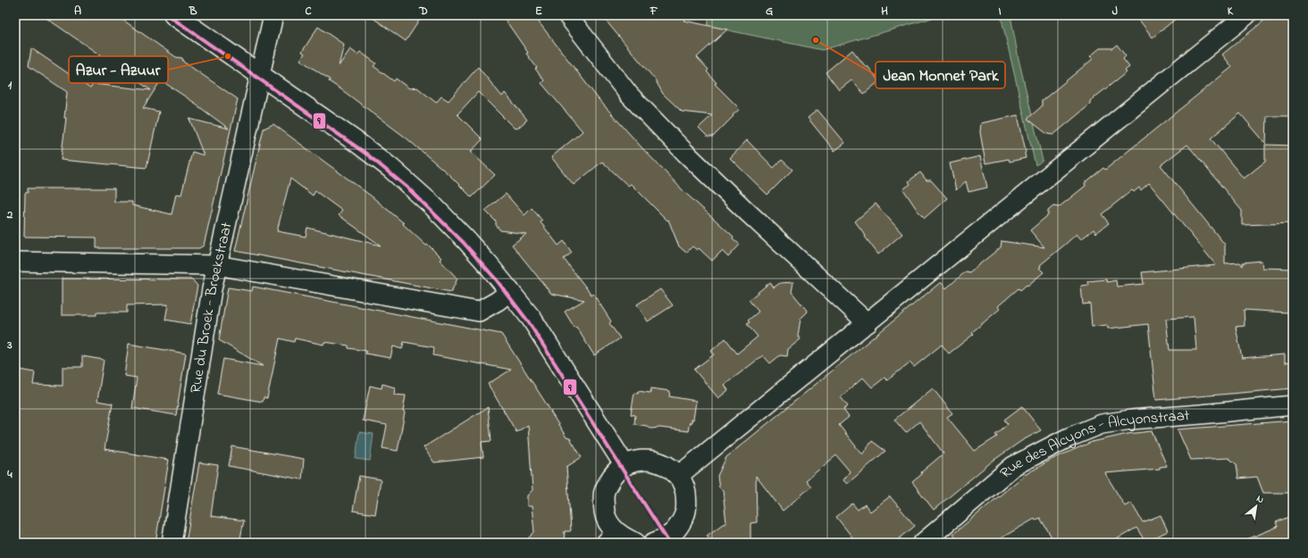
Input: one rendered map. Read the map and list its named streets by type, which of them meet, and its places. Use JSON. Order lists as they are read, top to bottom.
{
  "streets": {
    "street": ["Rue du Broek - Broekstraat", "Rue des Alcyons - Alcyonstraat"]
  },
  "places": ["Jean Monnet Park", "Azur - Azuur"],
  "lines": ["transit line 9"],
  "north": "top right",
  "grid": {
    "columns": [
      "A",
      "B",
      "C",
      "D",
      "E",
      "F",
      "G",
      "H",
      "I",
      "J",
      "K"
    ],
    "rows": [
      "1",
      "2",
      "3",
      "4"
    ]
  }
}
